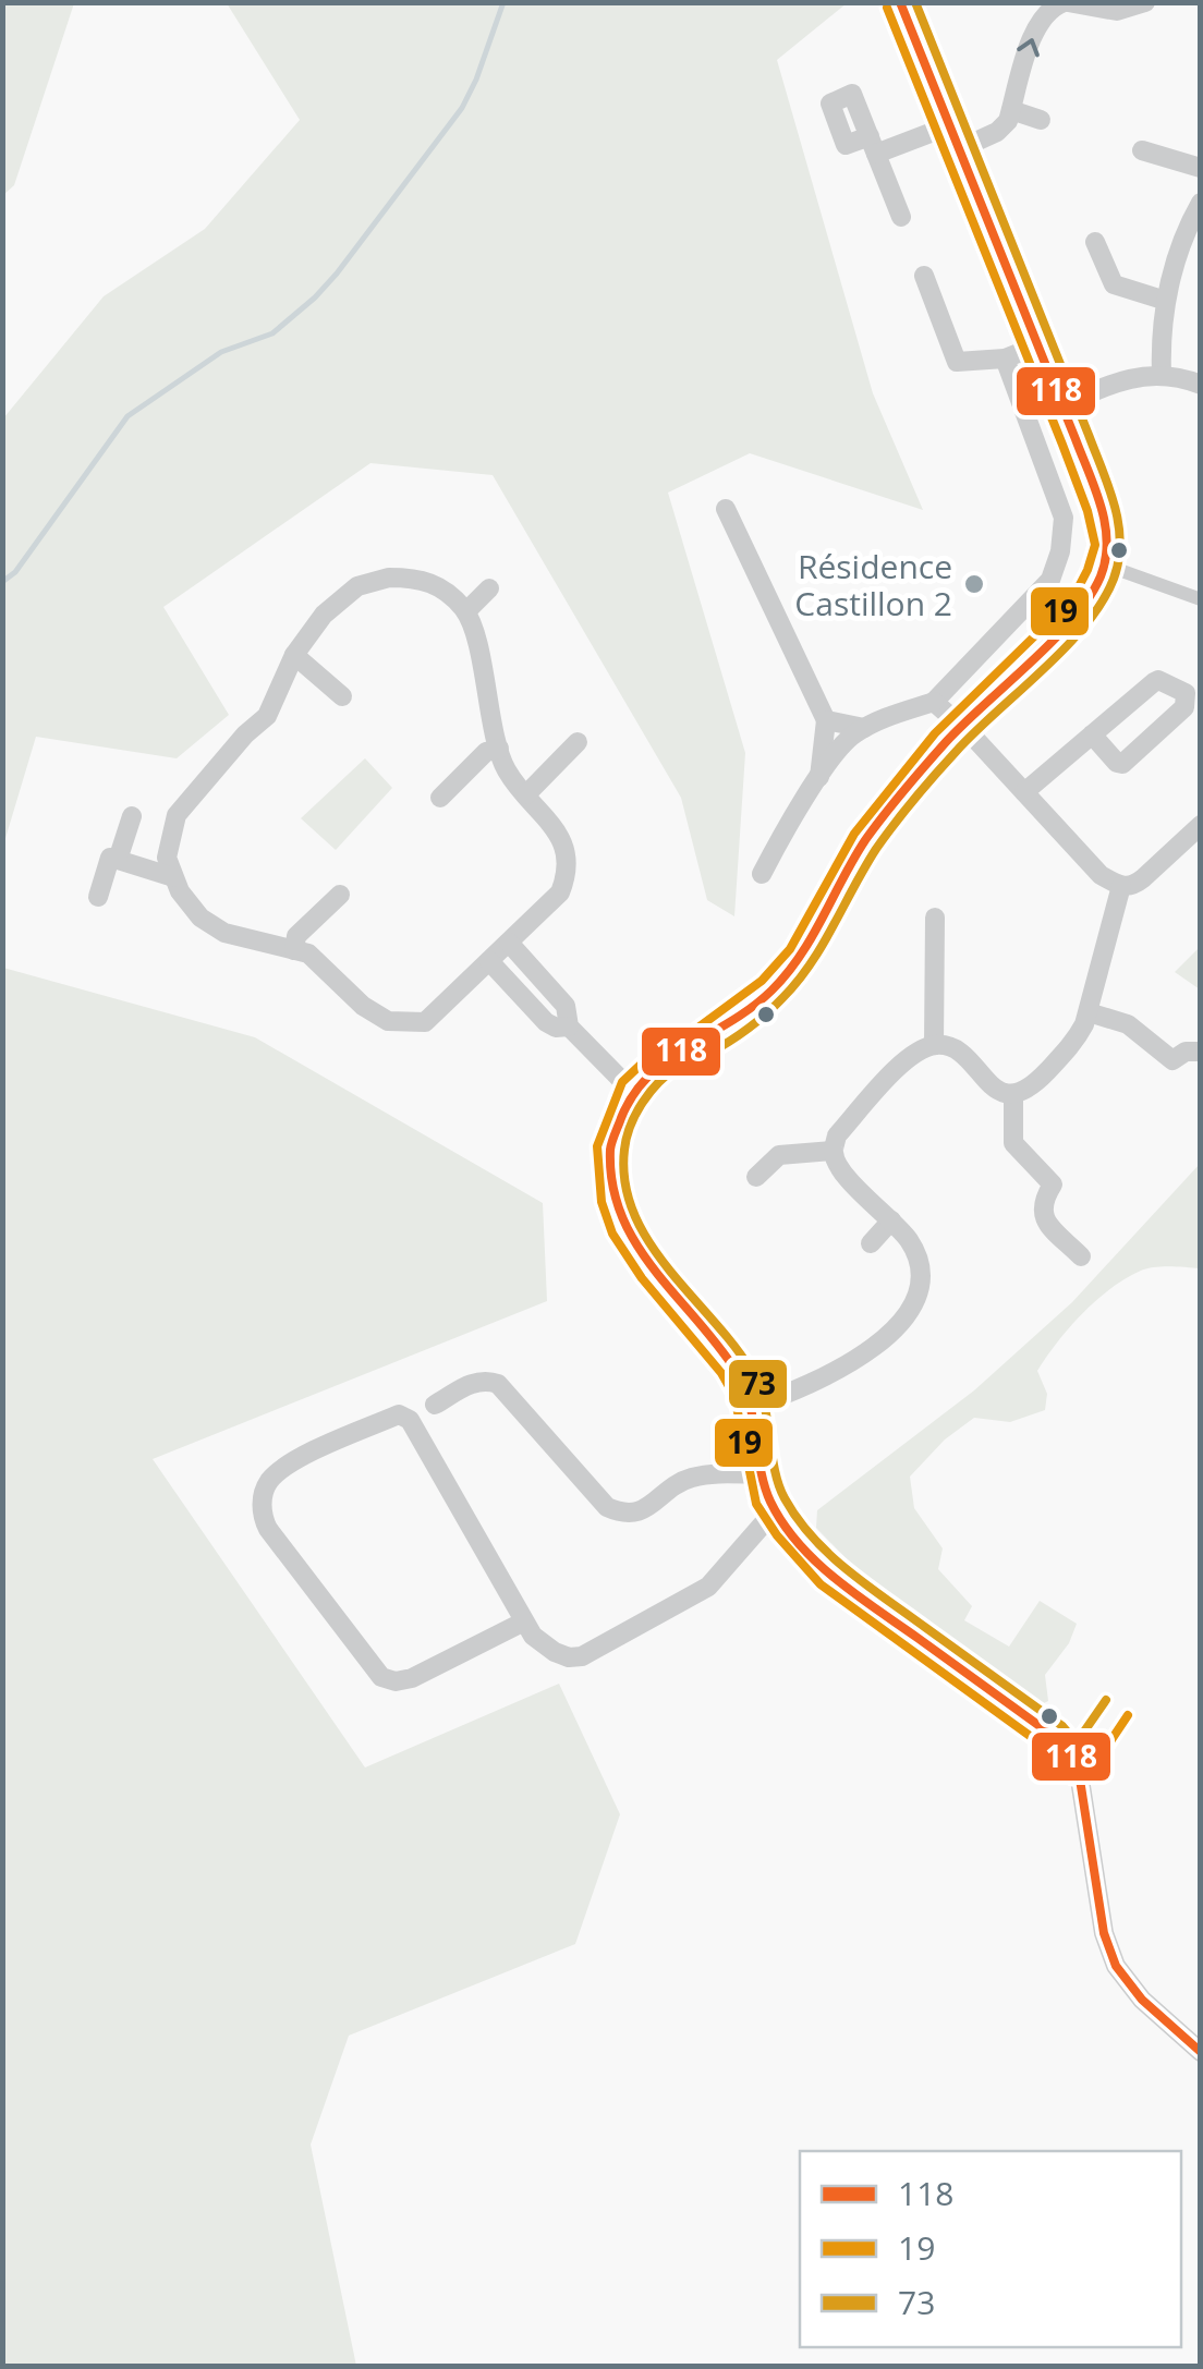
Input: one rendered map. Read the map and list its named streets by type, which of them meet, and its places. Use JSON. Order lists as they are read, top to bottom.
{
  "places": ["Résidence Castillon 2"],
  "lines": ["transit line 118", "transit line 73", "transit line 19"],
  "legend": ["118", "19", "73"]
}
